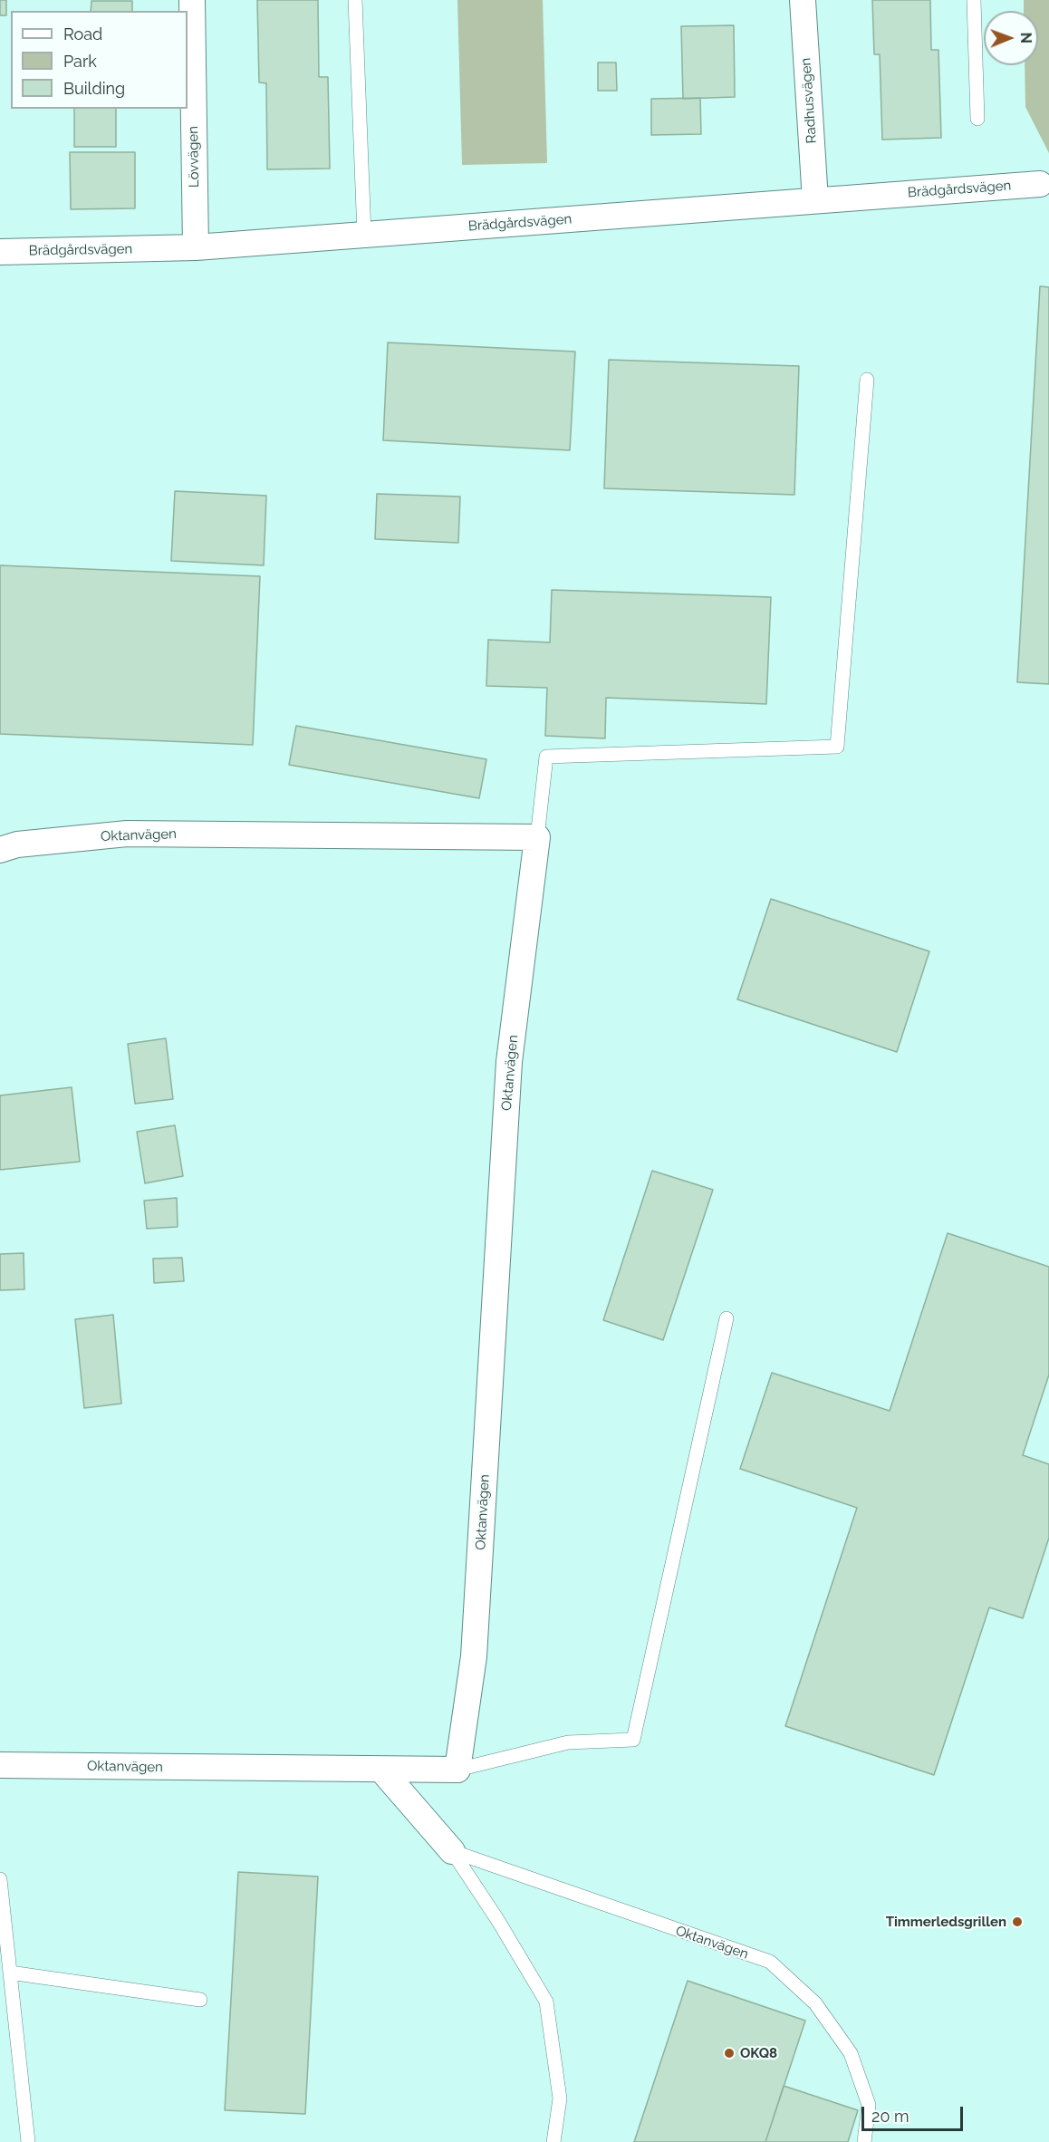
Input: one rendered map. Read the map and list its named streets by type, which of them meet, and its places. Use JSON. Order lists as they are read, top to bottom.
{
  "streets": {
    "street": [
      "Radhusvägen",
      "Lövvägen",
      "Brädgårdsvägen",
      "Oktanvägen"
    ]
  },
  "crossings": [
    ["Radhusvägen", "Brädgårdsvägen"],
    ["Lövvägen", "Brädgårdsvägen"]
  ],
  "places": ["Timmerledsgrillen", "OKQ8"],
  "legend": ["Road", "Park", "Building"],
  "scale_bar": "20 m",
  "north": "right"
}
